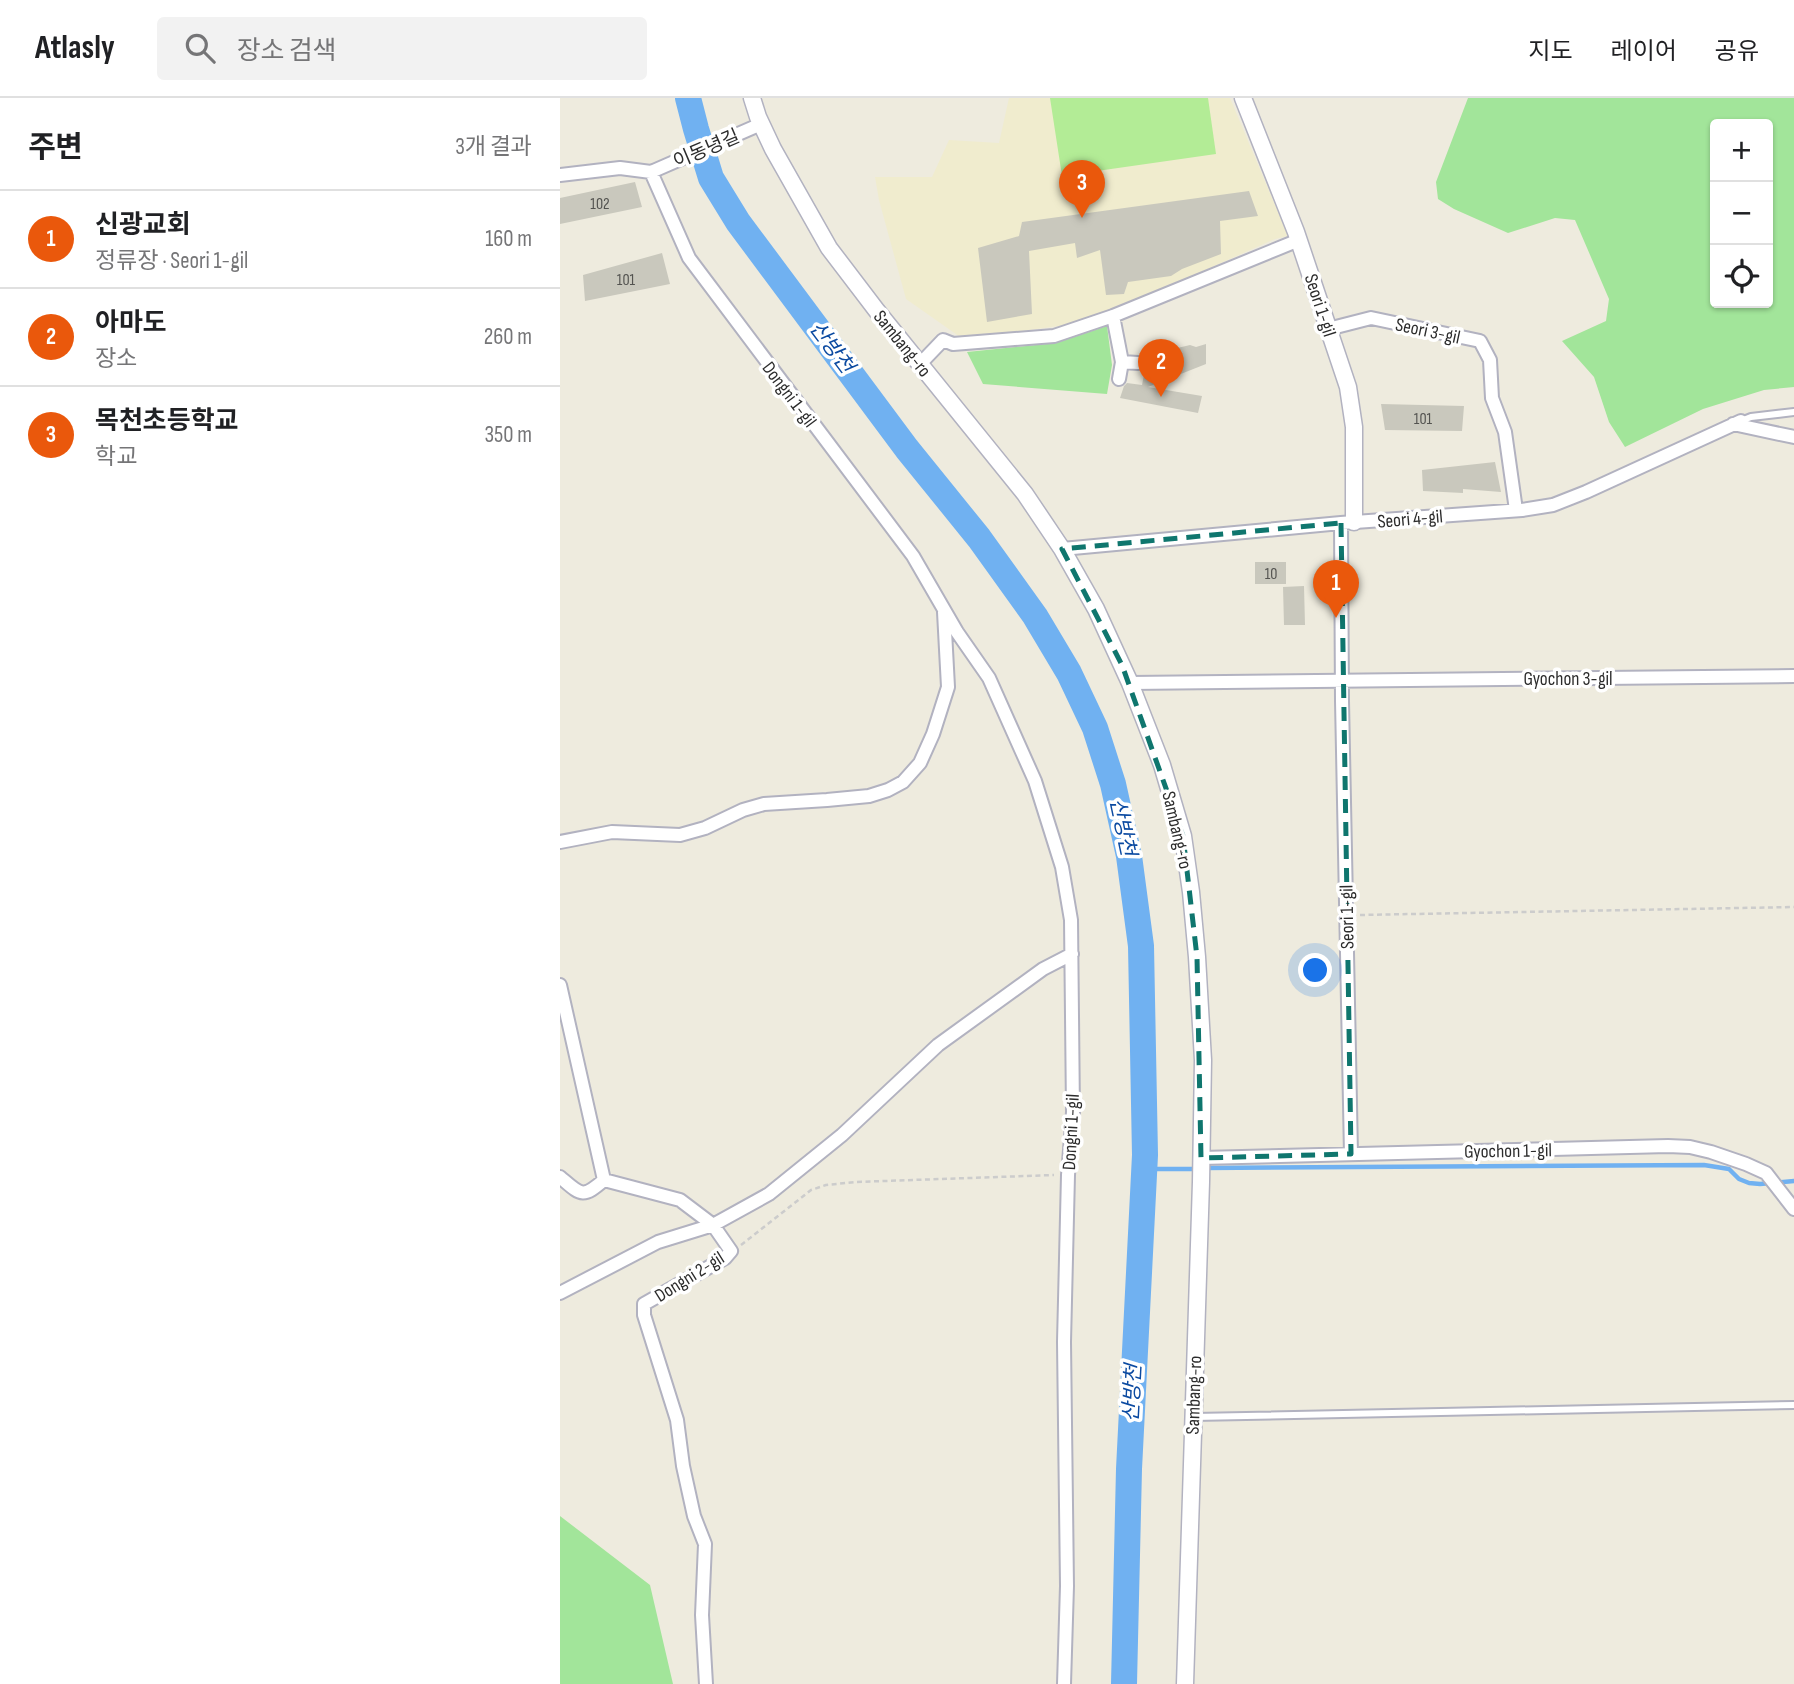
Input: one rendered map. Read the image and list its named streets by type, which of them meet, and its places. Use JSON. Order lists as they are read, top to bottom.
{
  "streets": {
    "street": [
      "이동녕길",
      "Seori 1-gil",
      "Seori 3-gil",
      "Sambang-ro",
      "Dongni 1-gil",
      "Seori 4-gil",
      "Gyochon 3-gil",
      "Gyochon 1-gil",
      "Dongni 2-gil"
    ]
  },
  "crossings": [
    ["이동녕길", "Sambang-ro"],
    ["이동녕길", "Dongni 1-gil"],
    ["Seori 1-gil", "Seori 3-gil"],
    ["Seori 1-gil", "Seori 4-gil"],
    ["Seori 1-gil", "Gyochon 3-gil"],
    ["Seori 1-gil", "Gyochon 1-gil"],
    ["Seori 3-gil", "Seori 4-gil"],
    ["Sambang-ro", "Seori 4-gil"],
    ["Sambang-ro", "Gyochon 1-gil"]
  ],
  "water": ["산방천"],
  "house_numbers": [
    "102",
    "101",
    "101",
    "10"
  ],
  "page": {
    "header": "Atlasly",
    "search": "장소 검색",
    "nav": ["지도", "레이어", "공유"],
    "heading": ["주변", "3개 결과"],
    "map_buttons": ["+", "−"],
    "pins": ["3", "2", "1"],
    "list": [
      {
        "mark": "1",
        "name": "신광교회",
        "note": "정류장 · Seori 1-gil",
        "value": "160 m"
      },
      {
        "mark": "2",
        "name": "아마도",
        "note": "장소",
        "value": "260 m"
      },
      {
        "mark": "3",
        "name": "목천초등학교",
        "note": "학교",
        "value": "350 m"
      }
    ]
  }
}
